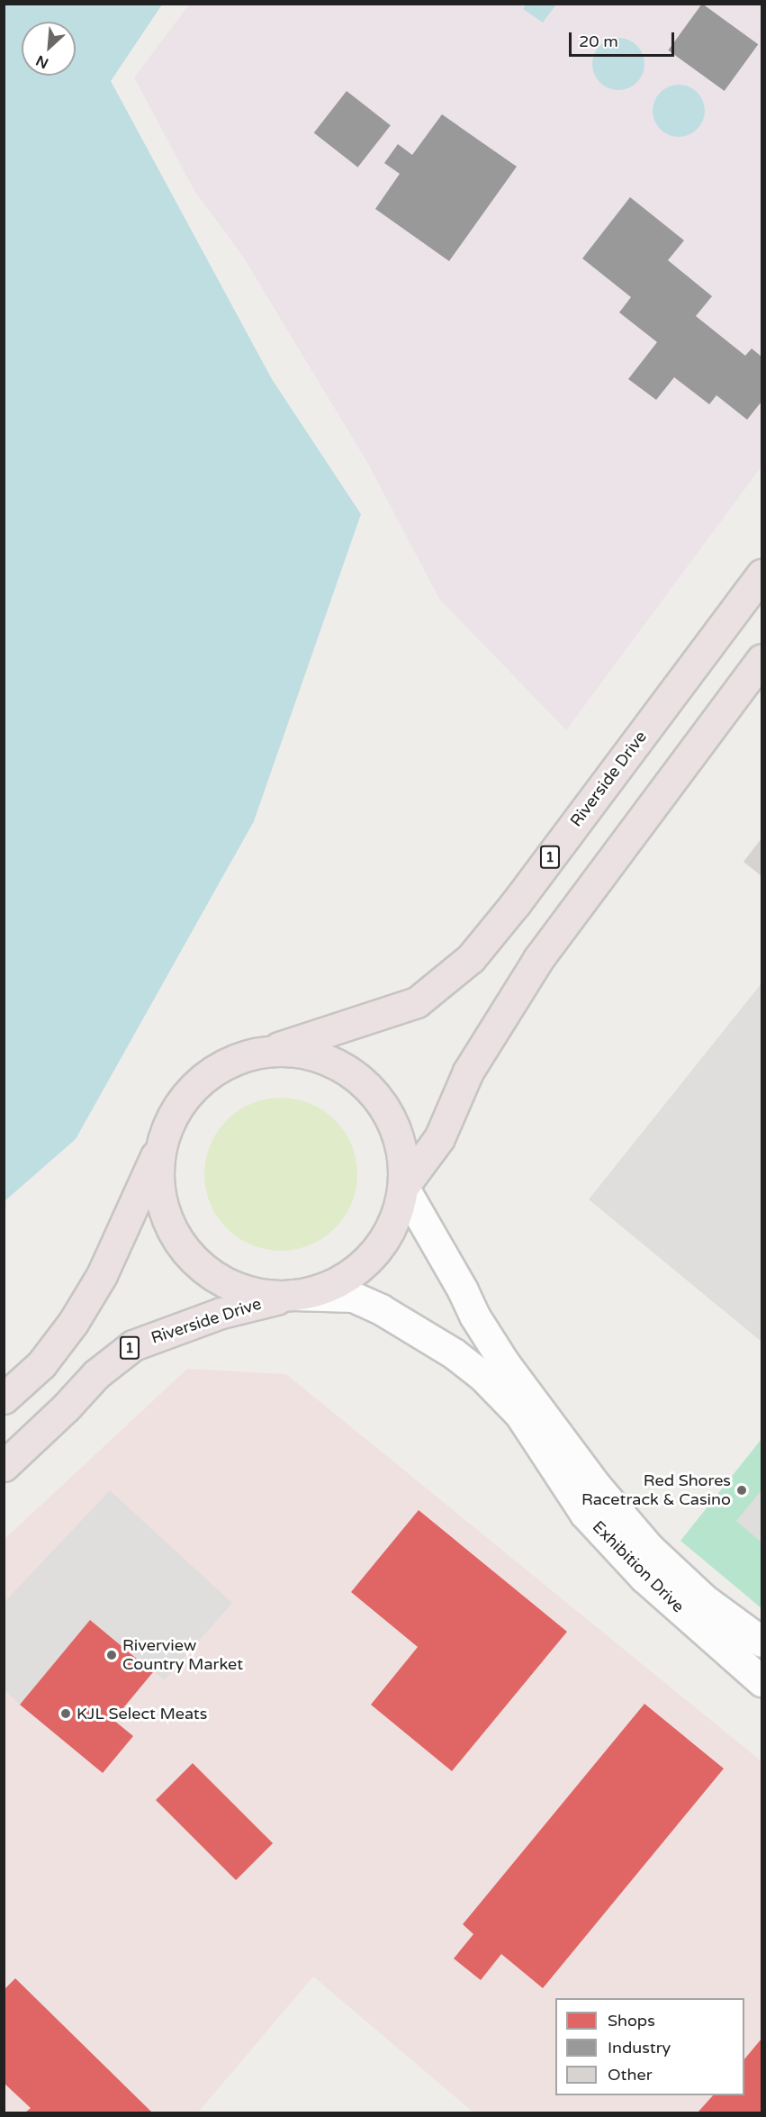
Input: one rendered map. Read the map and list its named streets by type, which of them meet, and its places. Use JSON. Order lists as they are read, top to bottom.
{
  "streets": {
    "highway": ["Riverside Drive", "1"],
    "street": ["Exhibition Drive"]
  },
  "crossings": [
    ["Riverside Drive", "Exhibition Drive"]
  ],
  "places": ["Red Shores Racetrack & Casino", "Riverview Country Market", "KJL Select Meats"],
  "legend": ["Shops", "Industry", "Other"],
  "scale_bar": "20 m",
  "north": "bottom left"
}
